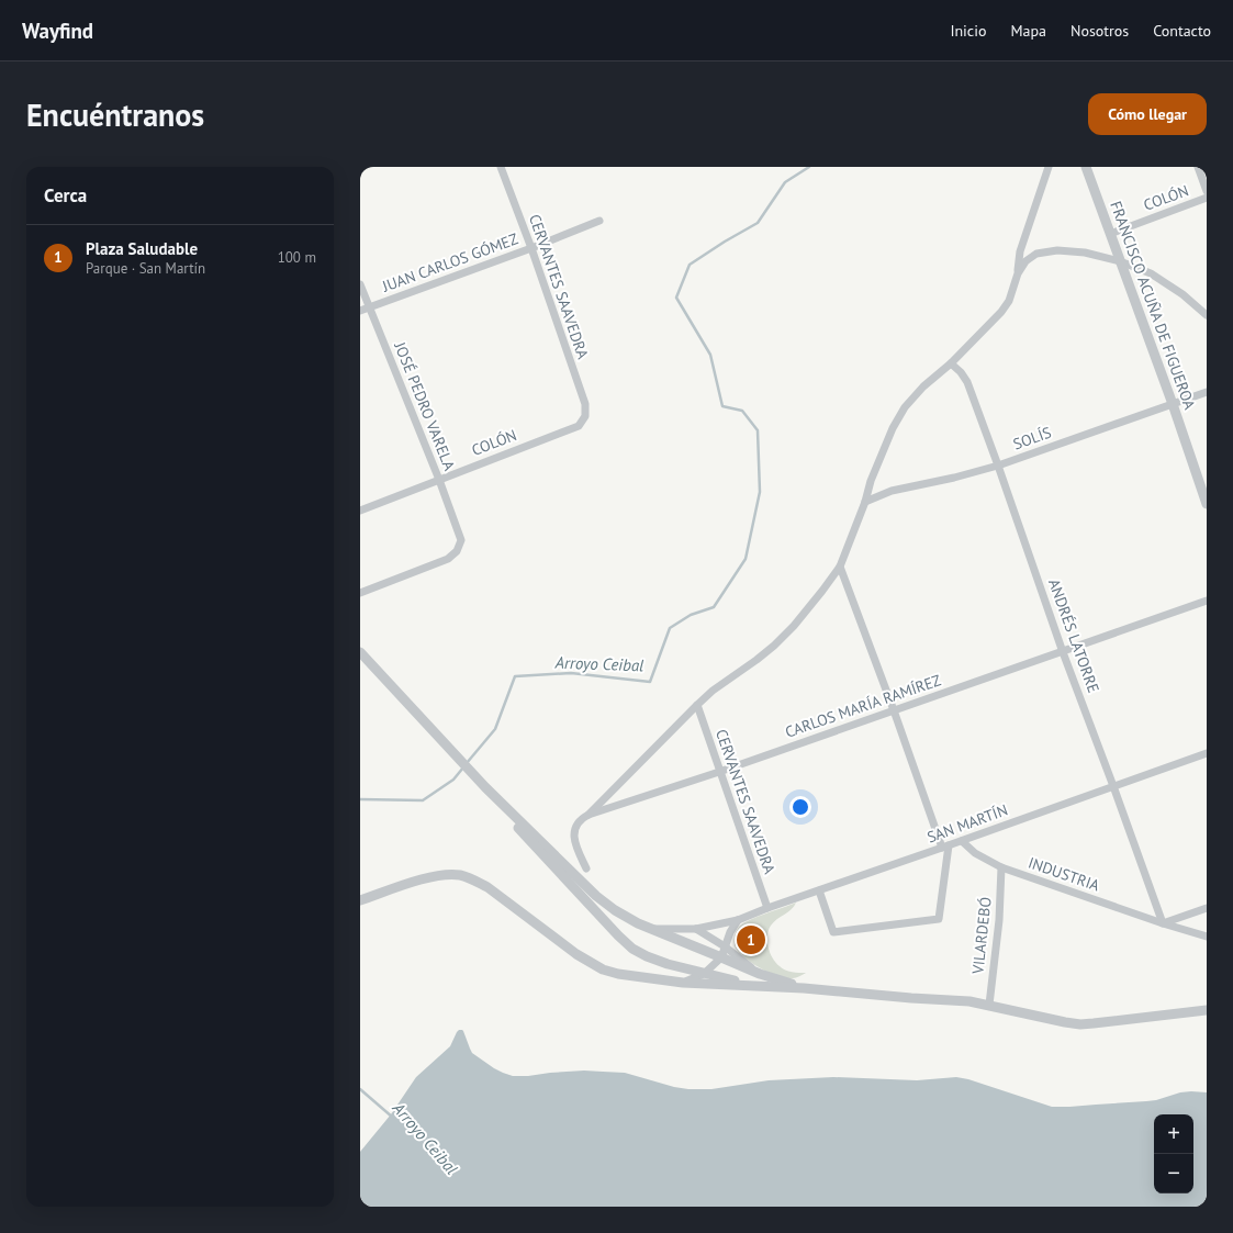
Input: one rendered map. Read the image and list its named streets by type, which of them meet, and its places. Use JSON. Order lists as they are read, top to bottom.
{
  "streets": {
    "street": [
      "COLÓN",
      "JUAN CARLOS GÓMEZ",
      "CERVANTES SAAVEDRA",
      "FRANCISCO ACUÑA DE FIGUEROA",
      "JOSÉ PEDRO VARELA",
      "SOLÍS",
      "ANDRÉS LATORRE",
      "CARLOS MARÍA RAMÍREZ",
      "SAN MARTÍN",
      "INDUSTRIA",
      "VILARDEBÓ"
    ]
  },
  "crossings": [
    ["COLÓN", "CERVANTES SAAVEDRA"],
    ["COLÓN", "FRANCISCO ACUÑA DE FIGUEROA"],
    ["COLÓN", "JOSÉ PEDRO VARELA"],
    ["JUAN CARLOS GÓMEZ", "CERVANTES SAAVEDRA"],
    ["JUAN CARLOS GÓMEZ", "JOSÉ PEDRO VARELA"],
    ["CERVANTES SAAVEDRA", "CARLOS MARÍA RAMÍREZ"],
    ["CERVANTES SAAVEDRA", "SAN MARTÍN"],
    ["FRANCISCO ACUÑA DE FIGUEROA", "SOLÍS"],
    ["SOLÍS", "ANDRÉS LATORRE"],
    ["ANDRÉS LATORRE", "CARLOS MARÍA RAMÍREZ"],
    ["ANDRÉS LATORRE", "SAN MARTÍN"],
    ["ANDRÉS LATORRE", "INDUSTRIA"],
    ["SAN MARTÍN", "INDUSTRIA"],
    ["INDUSTRIA", "VILARDEBÓ"]
  ],
  "water": ["Arroyo Ceibal"],
  "page": {
    "header": "Wayfind",
    "nav": [
      "Inicio",
      "Mapa",
      "Nosotros",
      "Contacto"
    ],
    "buttons": "Cómo llegar",
    "title": "Encuéntranos",
    "heading": "Cerca",
    "list": [
      {
        "mark": "1",
        "name": "Plaza Saludable",
        "note": "Parque · San Martín",
        "value": "100 m"
      }
    ],
    "pins": "1",
    "map_buttons": ["+", "−"]
  }
}
